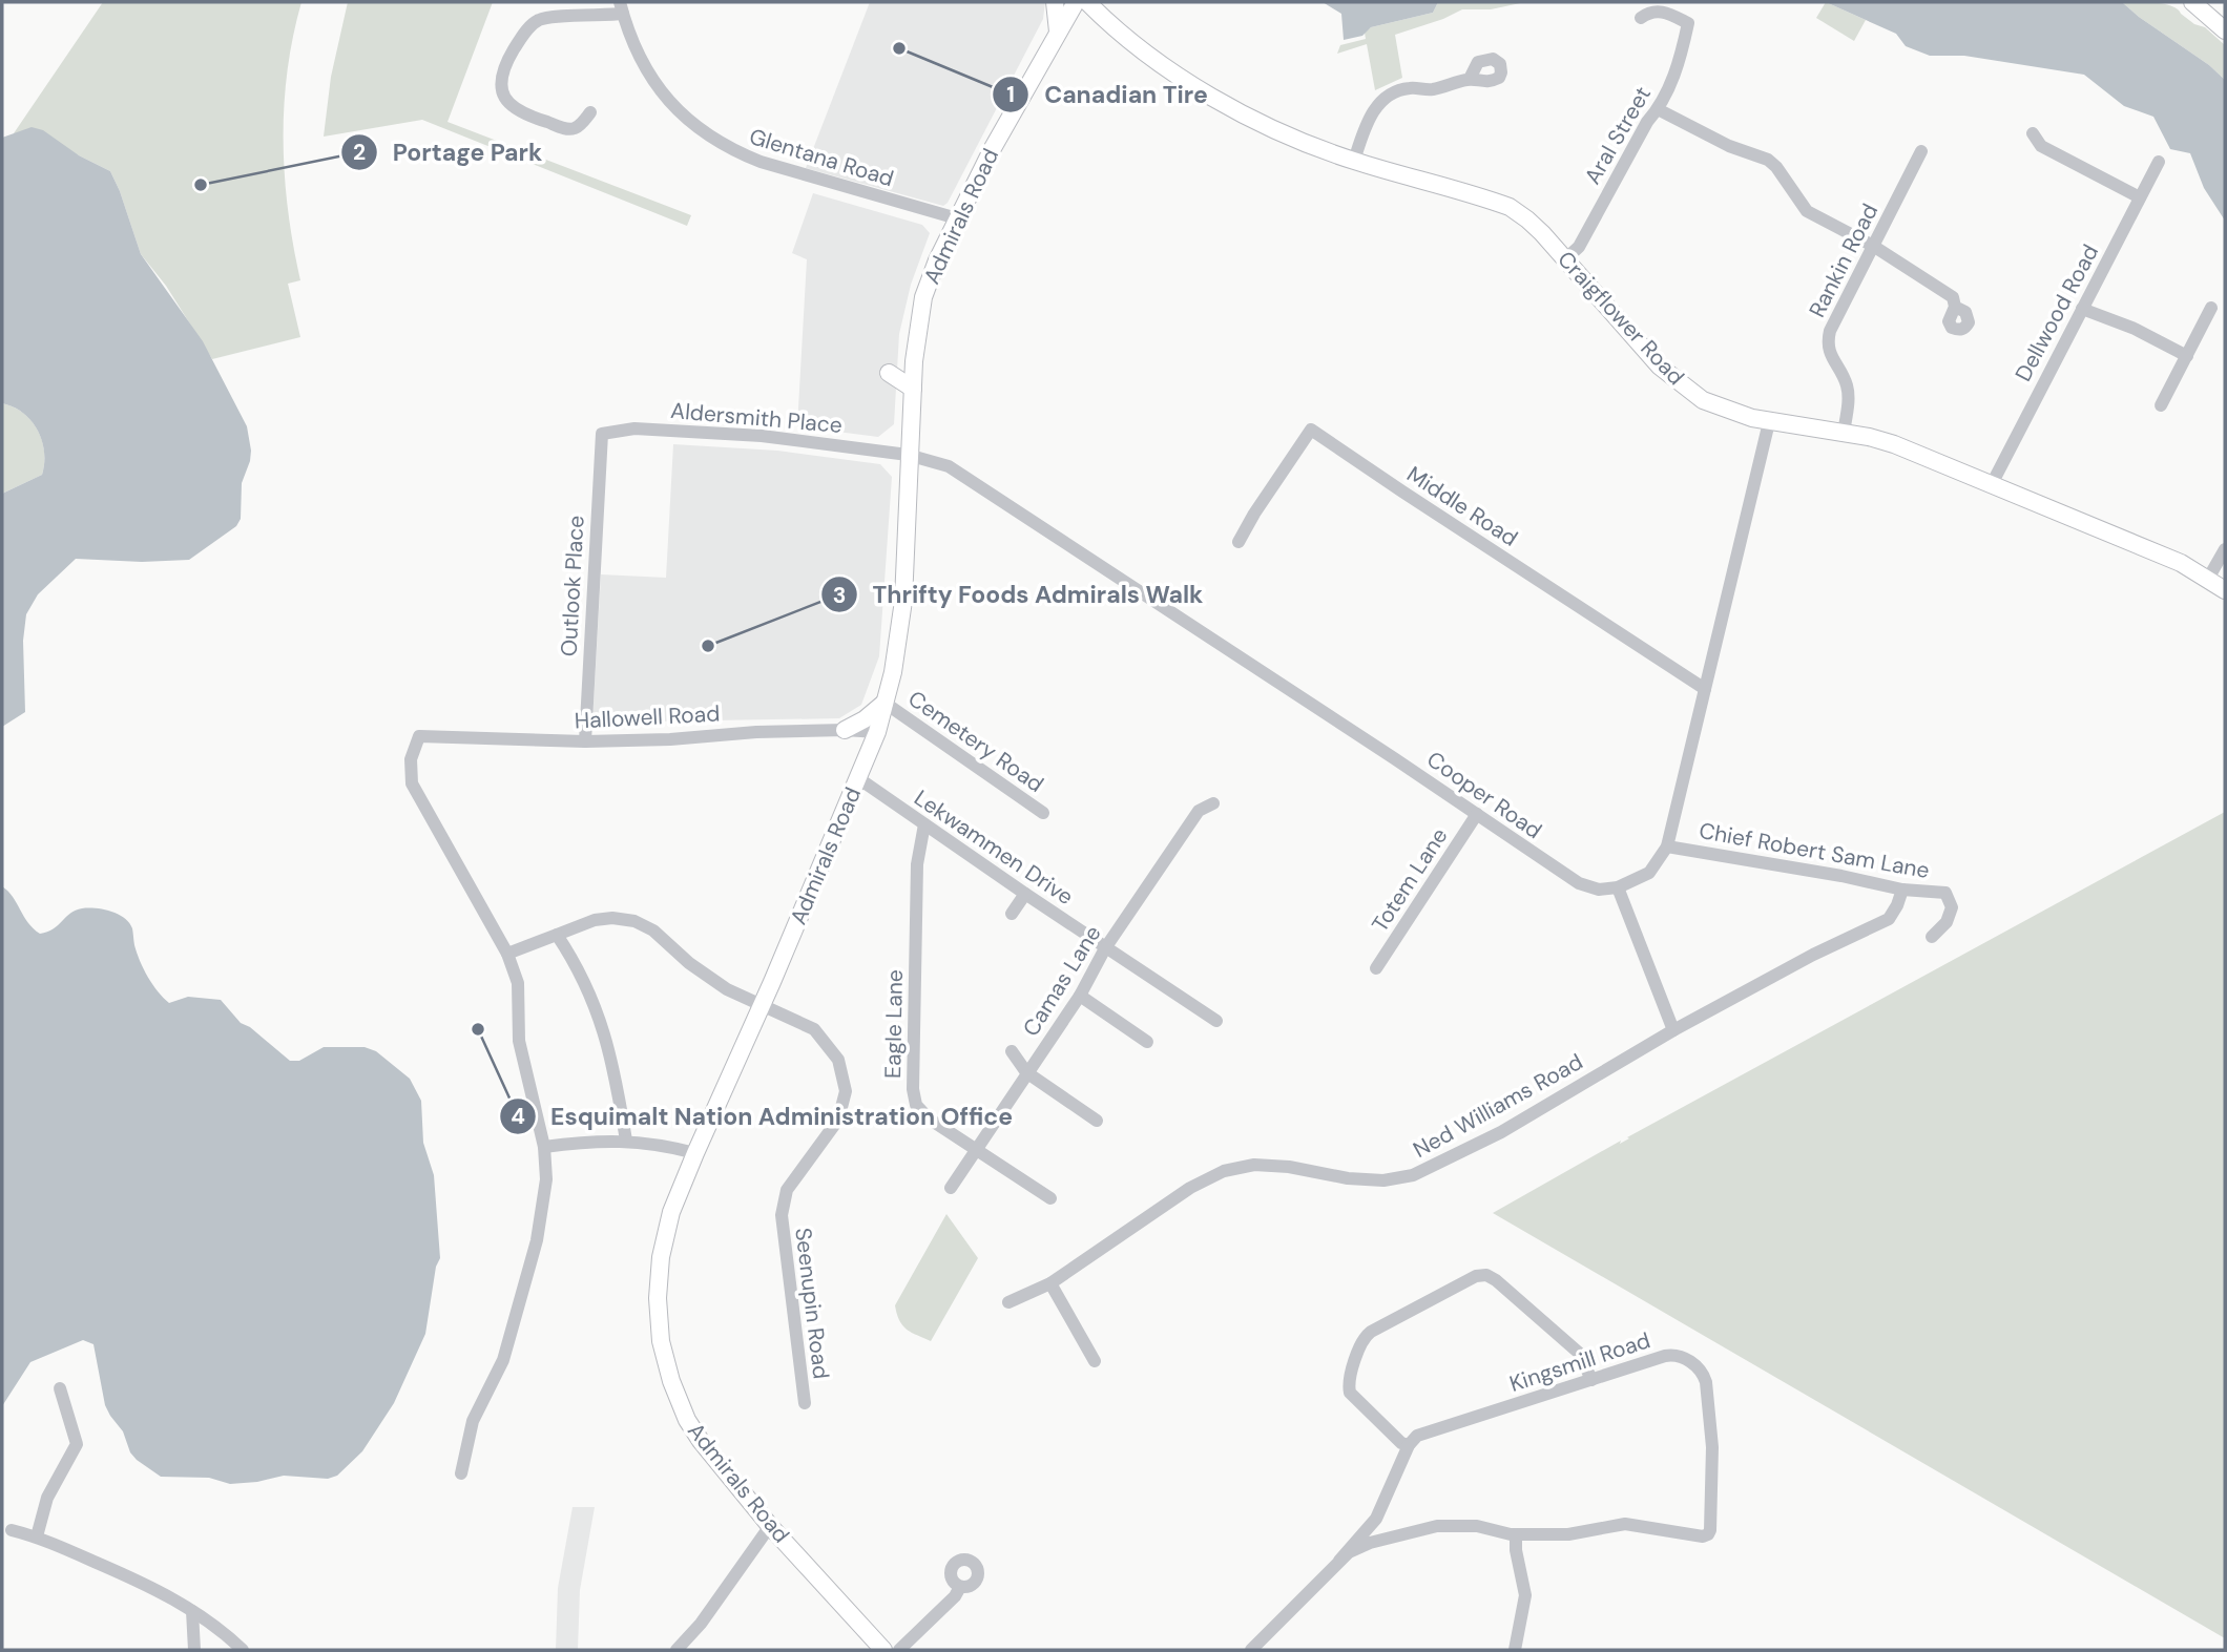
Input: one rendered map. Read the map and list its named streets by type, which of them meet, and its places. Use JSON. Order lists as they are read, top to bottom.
{
  "streets": {
    "main road": ["Admirals Road", "Craigflower Road"],
    "street": [
      "Aral Street",
      "Glentana Road",
      "Rankin Road",
      "Dellwood Road",
      "Aldersmith Place",
      "Middle Road",
      "Outlook Place",
      "Hallowell Road",
      "Cemetery Road",
      "Cooper Road",
      "Lekwammen Drive",
      "Chief Robert Sam Lane",
      "Totem Lane",
      "Camas Lane",
      "Eagle Lane",
      "Ned Williams Road",
      "Seenupin Road",
      "Kingsmill Road"
    ]
  },
  "crossings": [
    ["Aral Street", "Craigflower Road"],
    ["Glentana Road", "Admirals Road"],
    ["Admirals Road", "Aldersmith Place"],
    ["Admirals Road", "Hallowell Road"],
    ["Admirals Road", "Cemetery Road"],
    ["Admirals Road", "Cooper Road"],
    ["Admirals Road", "Lekwammen Drive"],
    ["Admirals Road", "Seenupin Road"],
    ["Rankin Road", "Craigflower Road"],
    ["Dellwood Road", "Craigflower Road"],
    ["Aldersmith Place", "Outlook Place"],
    ["Aldersmith Place", "Cooper Road"],
    ["Outlook Place", "Hallowell Road"],
    ["Hallowell Road", "Seenupin Road"],
    ["Cooper Road", "Totem Lane"],
    ["Lekwammen Drive", "Camas Lane"],
    ["Lekwammen Drive", "Eagle Lane"],
    ["Chief Robert Sam Lane", "Ned Williams Road"],
    ["Camas Lane", "Eagle Lane"]
  ],
  "places": [
    "Canadian Tire",
    "Portage Park",
    "Thrifty Foods Admirals Walk",
    "Esquimalt Nation Administration Office"
  ]
}
